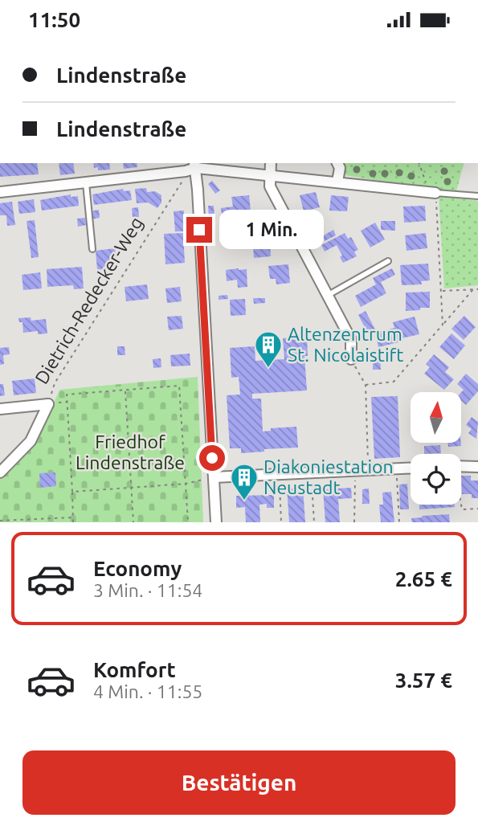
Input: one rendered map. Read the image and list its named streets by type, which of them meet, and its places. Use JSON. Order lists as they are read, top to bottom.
{
  "streets": {
    "street": ["Dietrich-Redecker-Weg"]
  },
  "parks": ["Friedhof Lindenstraße"],
  "places": {
    "building": ["Altenzentrum St. Nicolaistift", "Diakoniestation Neustadt"]
  },
  "north": "top",
  "page": {
    "status": "11:50",
    "banner": ["Lindenstraße", "Lindenstraße"],
    "bubble": "1 Min.",
    "list": [
      {
        "name": "Economy",
        "note": "3 Min. · 11:54",
        "value": "2.65 €"
      },
      {
        "name": "Komfort",
        "note": "4 Min. · 11:55",
        "value": "3.57 €"
      }
    ],
    "buttons": "Bestätigen"
  }
}
